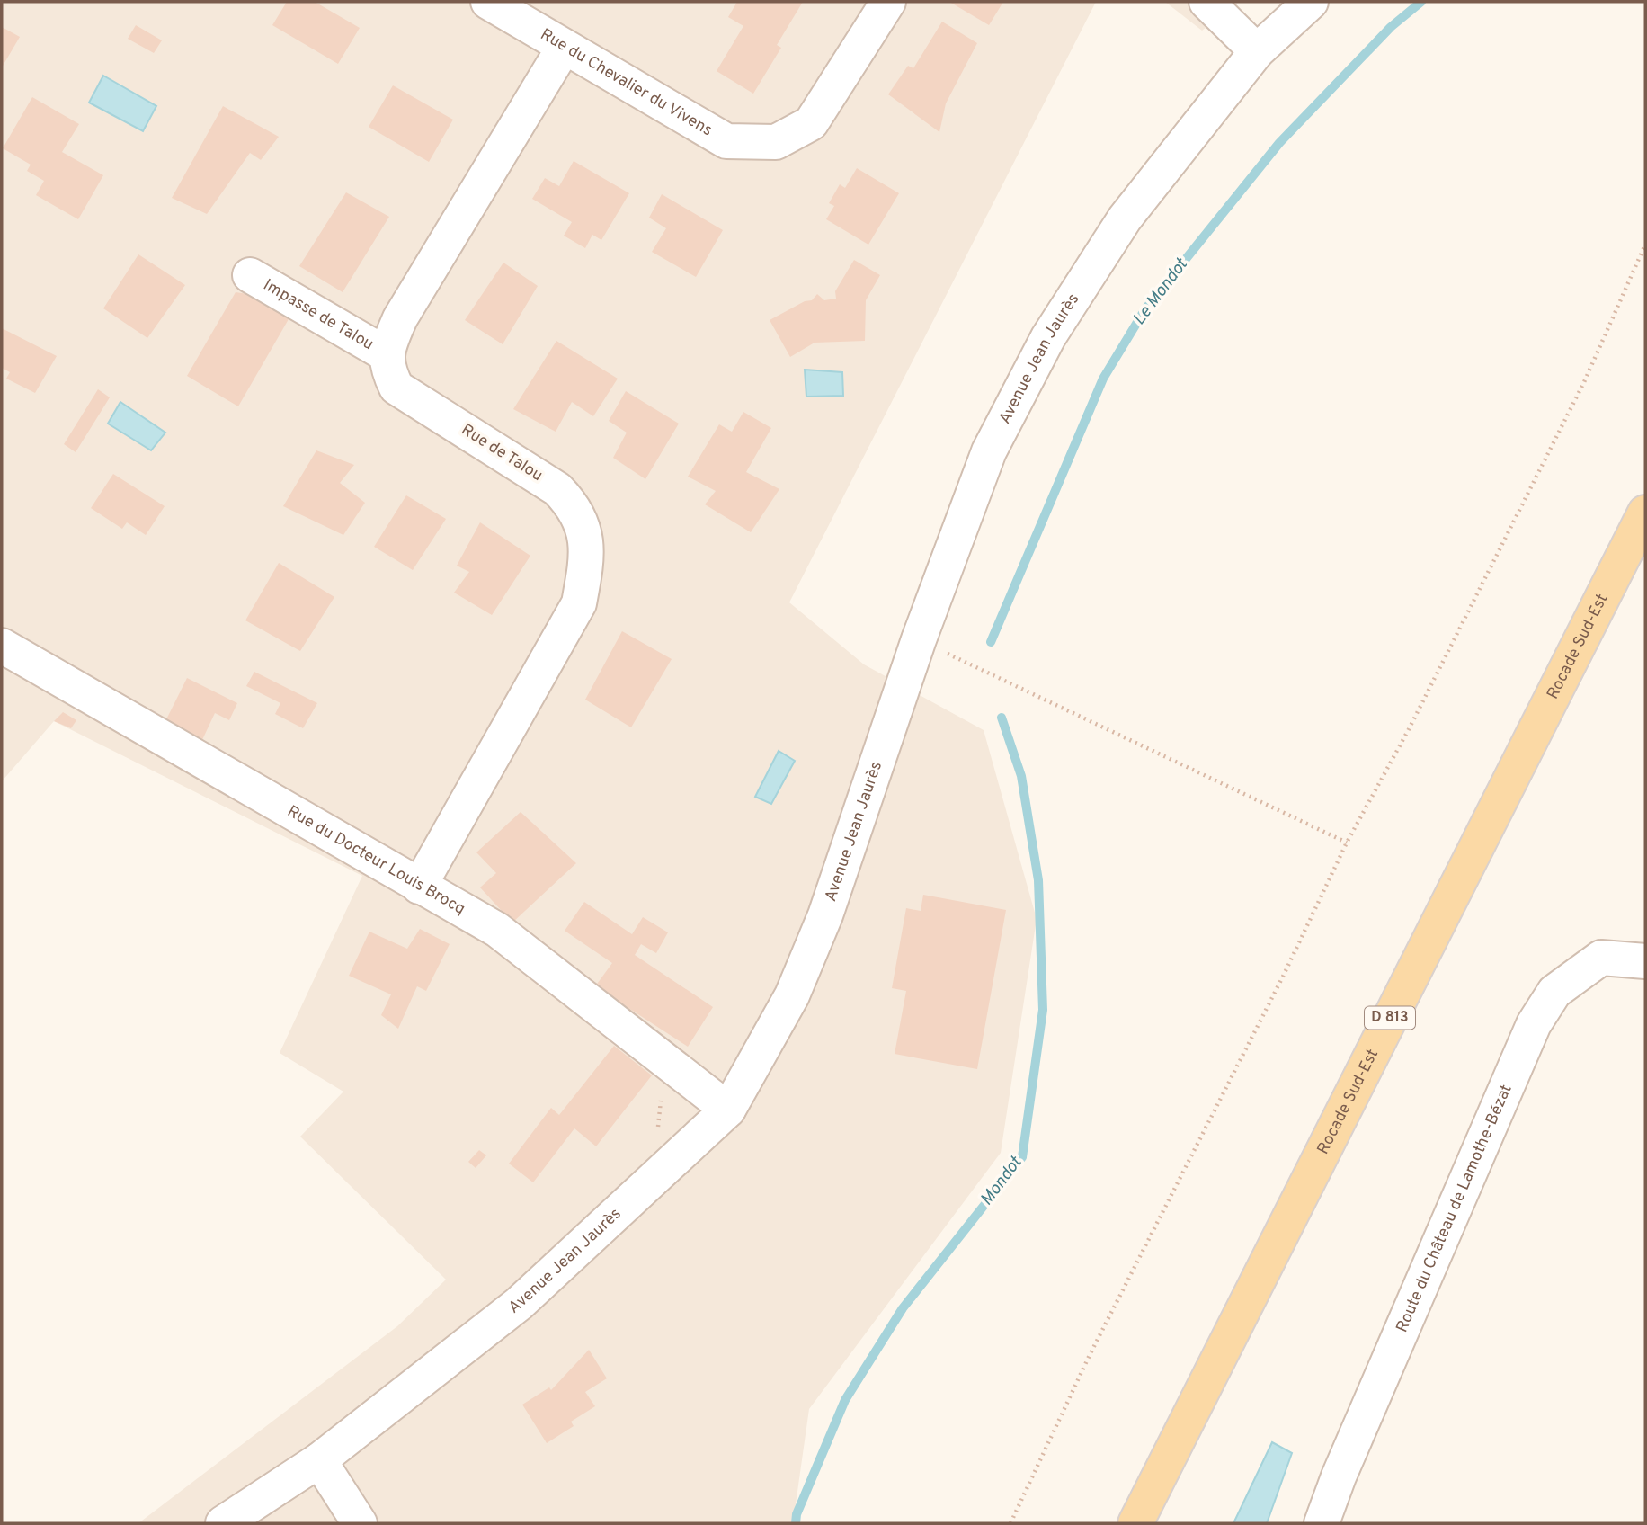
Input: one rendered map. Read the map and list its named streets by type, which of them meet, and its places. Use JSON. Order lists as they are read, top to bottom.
{
  "streets": {
    "main road": ["Rocade Sud-Est", "D 813"],
    "street": [
      "Rue du Chevalier du Vivens",
      "Impasse de Talou",
      "Avenue Jean Jaurès",
      "Rue de Talou",
      "Rue du Docteur Louis Brocq",
      "Route du Château de Lamothe-Bézat"
    ]
  },
  "crossings": [
    ["Impasse de Talou", "Rue de Talou"],
    ["Avenue Jean Jaurès", "Rue du Docteur Louis Brocq"],
    ["Rue de Talou", "Rue du Docteur Louis Brocq"]
  ],
  "water": ["Le Mondot", "Mondot"]
}
